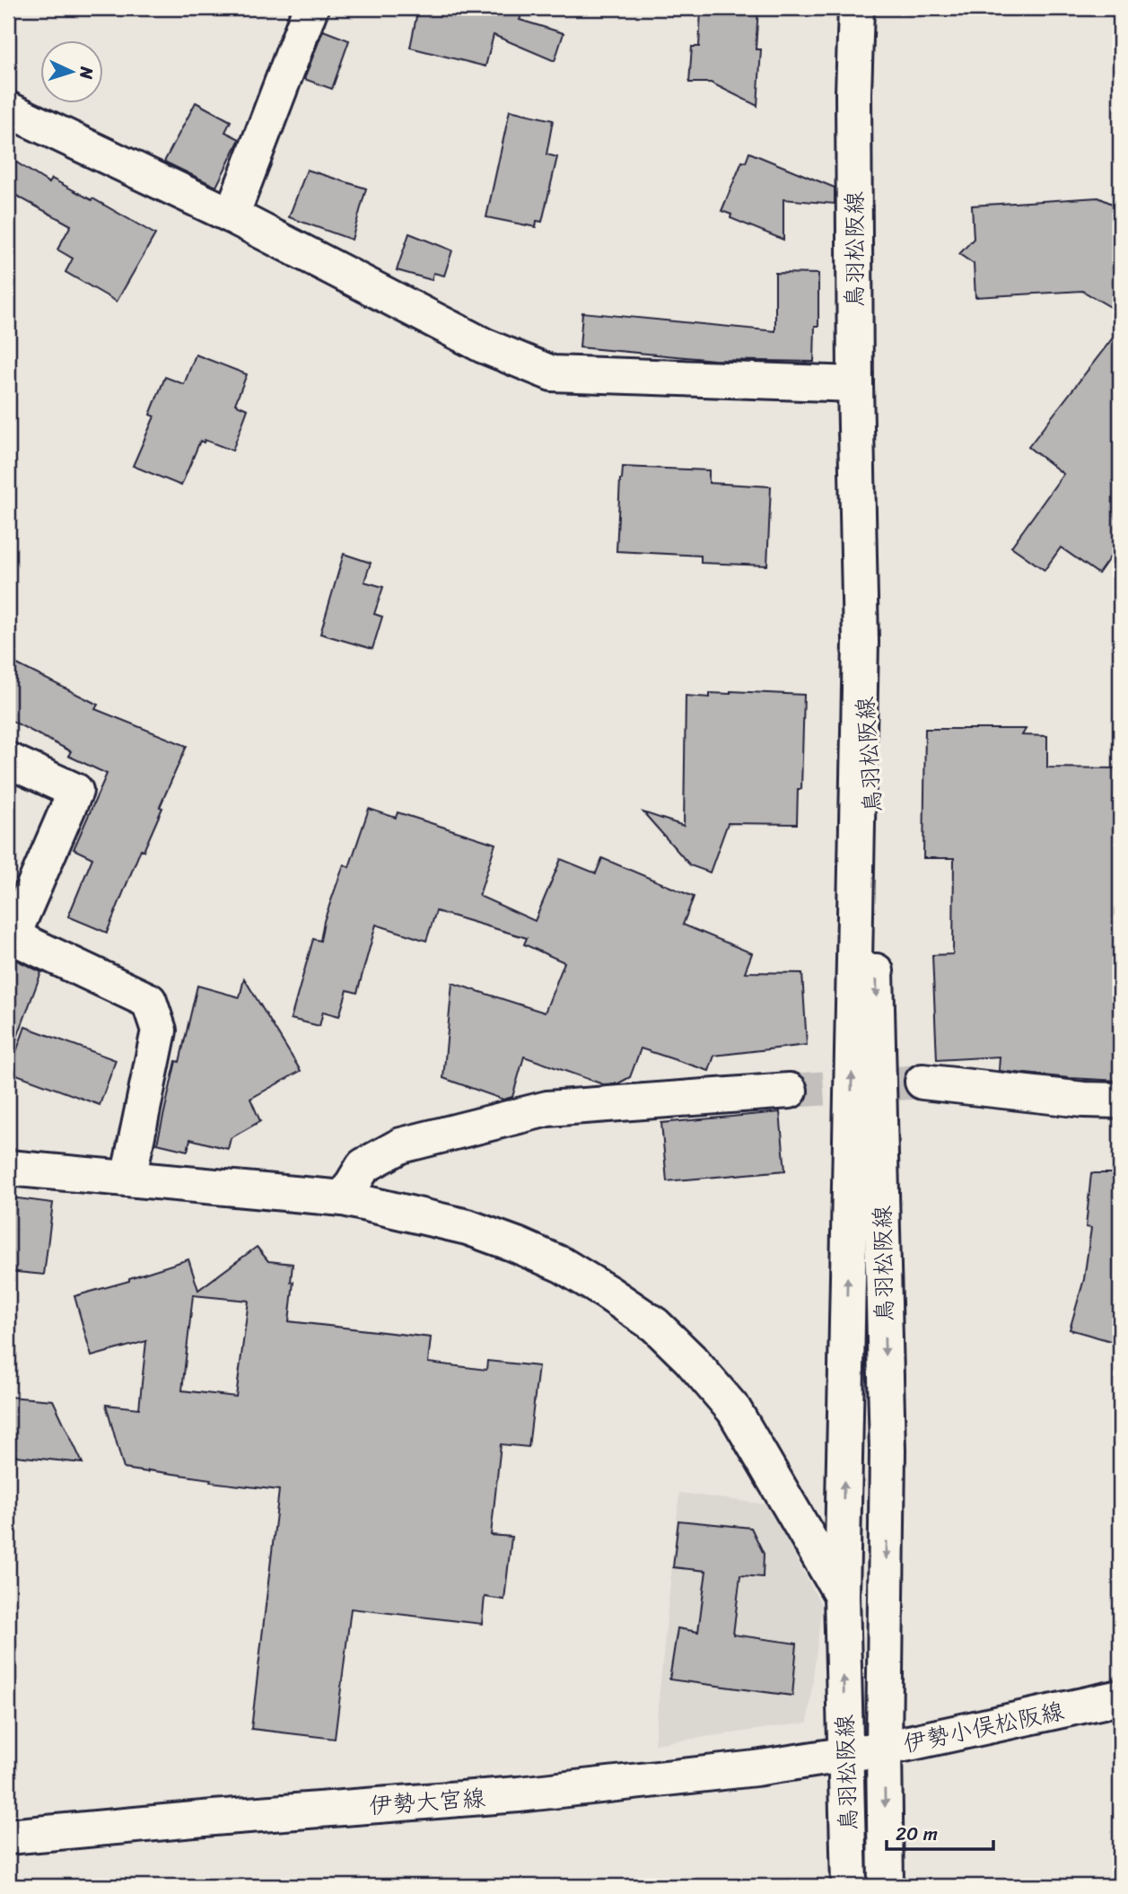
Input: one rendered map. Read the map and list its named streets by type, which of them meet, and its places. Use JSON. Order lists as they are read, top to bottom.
{
  "streets": {
    "main road": ["鳥羽松阪線", "伊勢小俣松阪線", "伊勢大宮線"]
  },
  "crossings": [
    ["鳥羽松阪線", "伊勢小俣松阪線"],
    ["鳥羽松阪線", "伊勢大宮線"],
    ["伊勢小俣松阪線", "伊勢大宮線"]
  ],
  "scale_bar": "20 m",
  "north": "right"
}
